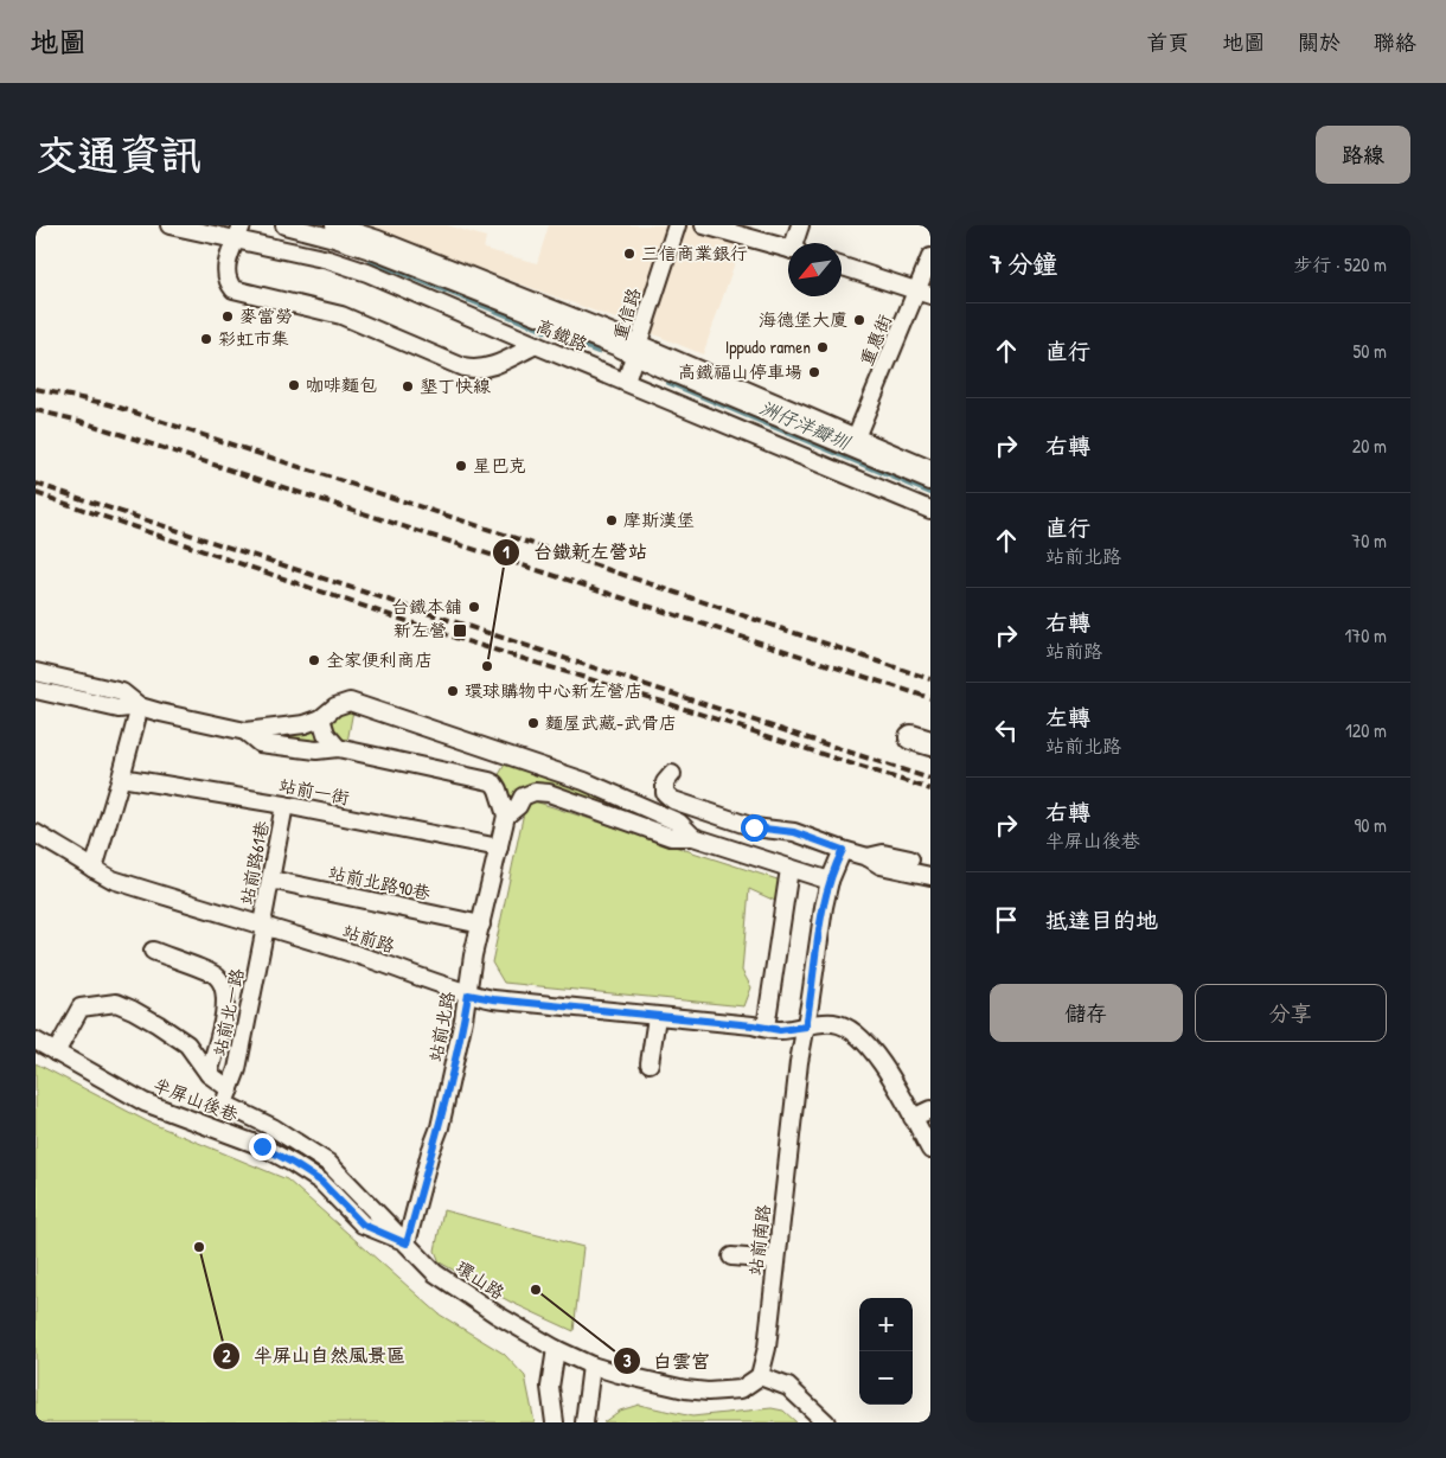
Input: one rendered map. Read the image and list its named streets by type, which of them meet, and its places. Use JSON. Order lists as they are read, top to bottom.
{
  "streets": {
    "street": [
      "重信路",
      "高鐵路",
      "重惠街",
      "站前一街",
      "站前路61巷",
      "站前北路90巷",
      "站前路",
      "站前北一路",
      "站前北路",
      "半屏山後巷",
      "站前南路",
      "環山路"
    ]
  },
  "crossings": [
    ["重信路", "高鐵路"],
    ["高鐵路", "重惠街"],
    ["站前一街", "站前路61巷"],
    ["站前一街", "站前北路"],
    ["站前路61巷", "站前北路90巷"],
    ["站前路61巷", "站前路"],
    ["站前路61巷", "站前北一路"],
    ["站前北路90巷", "站前北路"],
    ["站前路", "站前北一路"],
    ["站前路", "站前北路"],
    ["站前路", "站前南路"],
    ["站前北一路", "半屏山後巷"],
    ["站前北一路", "環山路"],
    ["站前北路", "半屏山後巷"],
    ["站前北路", "環山路"],
    ["半屏山後巷", "環山路"],
    ["站前南路", "環山路"]
  ],
  "water": ["洲仔洋瓣圳"],
  "places": {
    "other": [
      "三信商業銀行",
      "麥當勞",
      "海德堡大廈",
      "彩虹市集",
      "Ippudo ramen",
      "高鐵福山停車場",
      "咖啡麵包",
      "墾丁快線",
      "星巴克",
      "摩斯漢堡",
      "台鐵本舖",
      "全家便利商店",
      "台鐵新左營站",
      "環球購物中心新左營店",
      "麵屋武藏-武骨店",
      "半屏山自然風景區",
      "白雲宮"
    ],
    "transit": ["新左營"]
  },
  "north": "bottom left",
  "page": {
    "header": "地圖",
    "nav": [
      "首頁",
      "地圖",
      "關於",
      "聯絡"
    ],
    "buttons": [
      "路線",
      ["儲存", "分享"]
    ],
    "title": "交通資訊",
    "heading": ["7 分鐘", "步行 · 520 m"],
    "list": [
      ["直行", "50 m"],
      ["右轉", "20 m"],
      ["直行", "站前北路", "70 m"],
      ["右轉", "站前路", "170 m"],
      ["左轉", "站前北路", "120 m"],
      ["右轉", "半屏山後巷", "90 m"],
      "抵達目的地"
    ],
    "map_buttons": ["+", "−"]
  }
}
